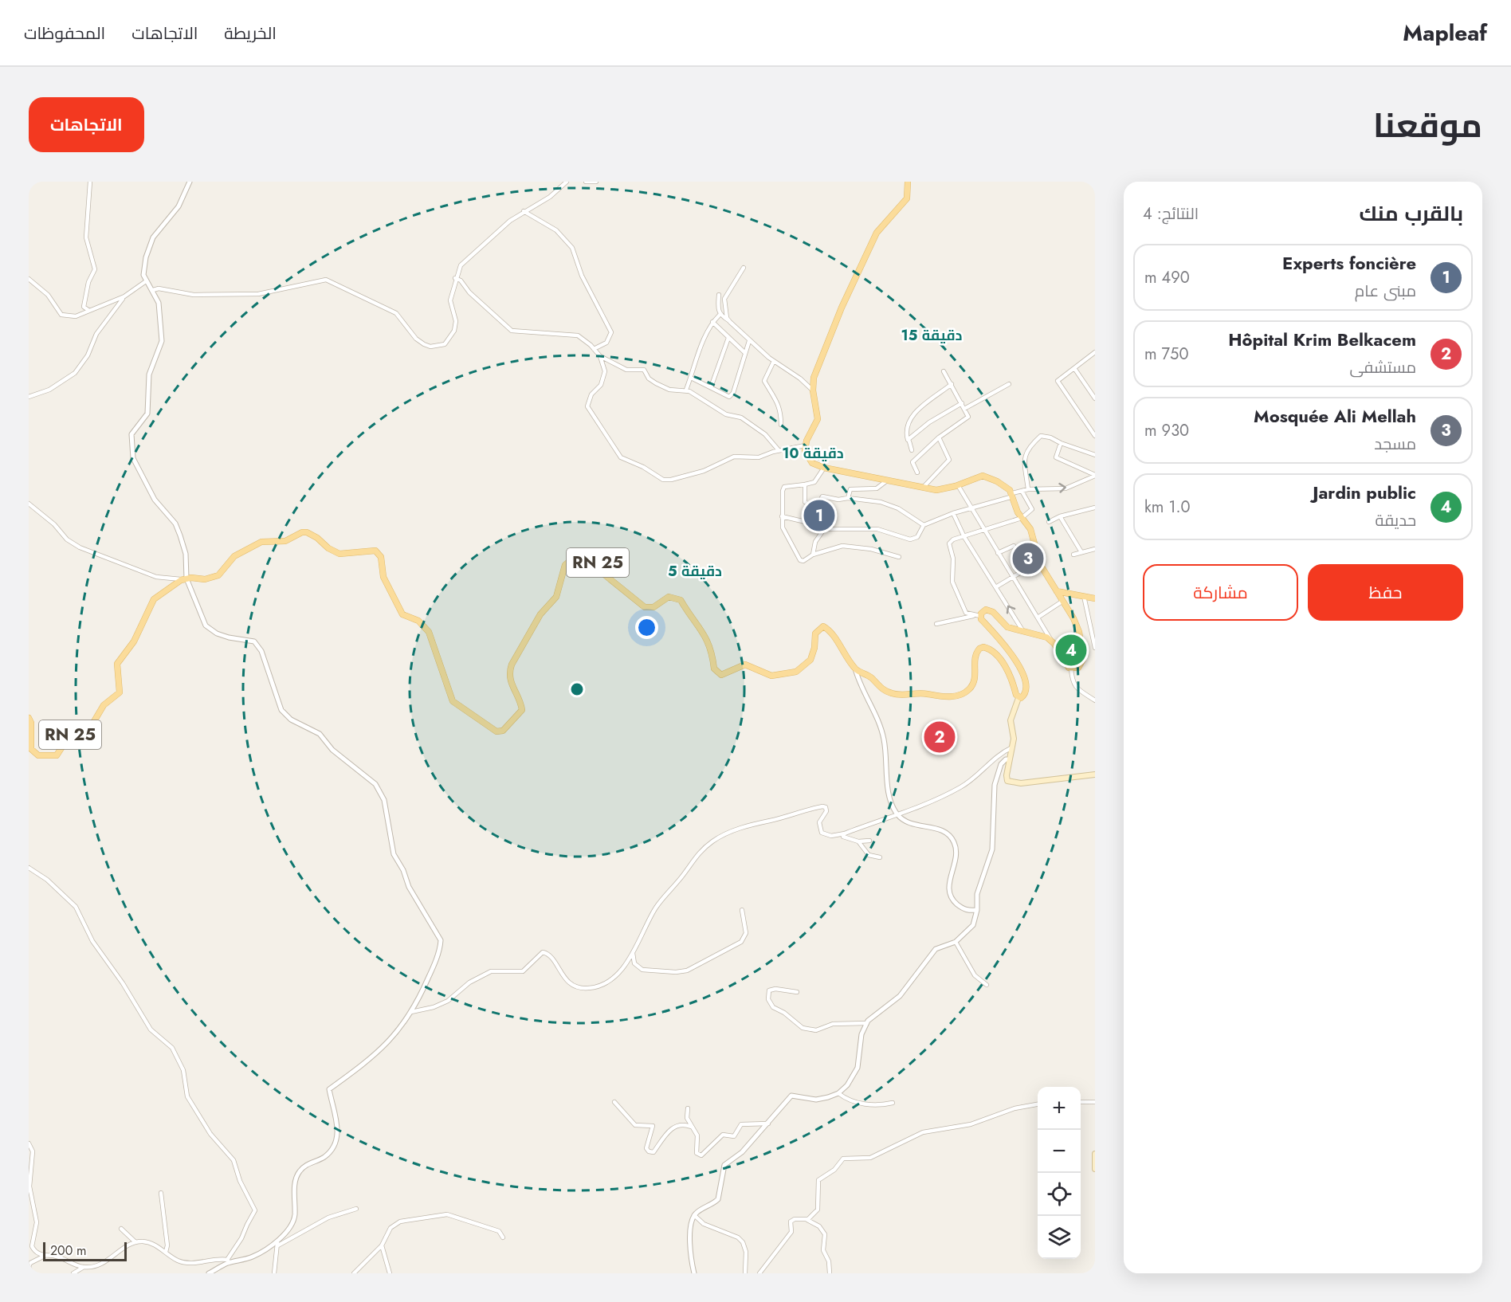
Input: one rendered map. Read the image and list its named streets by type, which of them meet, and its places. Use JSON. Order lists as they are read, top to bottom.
{
  "streets": {
    "main road": ["RN 25"]
  },
  "scale_bar": "200 m",
  "page": {
    "header": "Mapleaf",
    "nav": ["الخريطة", "الاتجاهات", "المحفوظات"],
    "title": "موقعنا",
    "buttons": [
      "الاتجاهات",
      ["حفظ", "مشاركة"]
    ],
    "heading": ["بالقرب منك", "النتائج: 4"],
    "list": [
      {
        "mark": "1",
        "name": "Experts foncière",
        "note": "مبنى عام",
        "value": "490 m"
      },
      {
        "mark": "2",
        "name": "Hôpital Krim Belkacem",
        "note": "مستشفى",
        "value": "750 m"
      },
      {
        "mark": "3",
        "name": "Mosquée Ali Mellah",
        "note": "مسجد",
        "value": "930 m"
      },
      {
        "mark": "4",
        "name": "Jardin public",
        "note": "حديقة",
        "value": "1.0 km"
      }
    ],
    "pins": [
      "1",
      "3",
      "4",
      "2"
    ],
    "map_buttons": ["+", "−"],
    "scale": "200 m"
  },
  "rings": ["15 دقيقة", "10 دقيقة", "5 دقيقة"]
}
